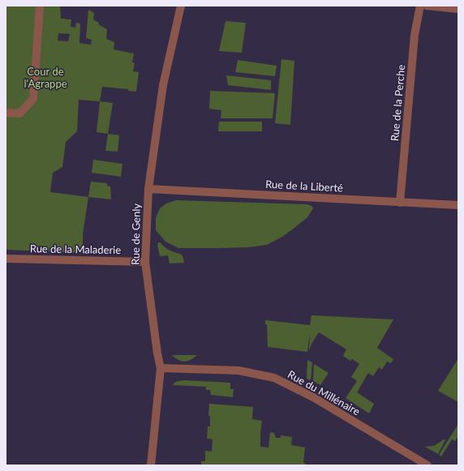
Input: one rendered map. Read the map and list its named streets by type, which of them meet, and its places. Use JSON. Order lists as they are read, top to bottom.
{
  "streets": {
    "street": [
      "Rue de la Perche",
      "Rue de la Liberté",
      "Rue de Genly",
      "Rue de la Maladerie",
      "Rue du Millénaire"
    ]
  },
  "crossings": [
    ["Rue de la Perche", "Rue de la Liberté"],
    ["Rue de la Liberté", "Rue de Genly"],
    ["Rue de Genly", "Rue de la Maladerie"],
    ["Rue de Genly", "Rue du Millénaire"]
  ],
  "parks": ["Cour de l'Agrappe"]
}
